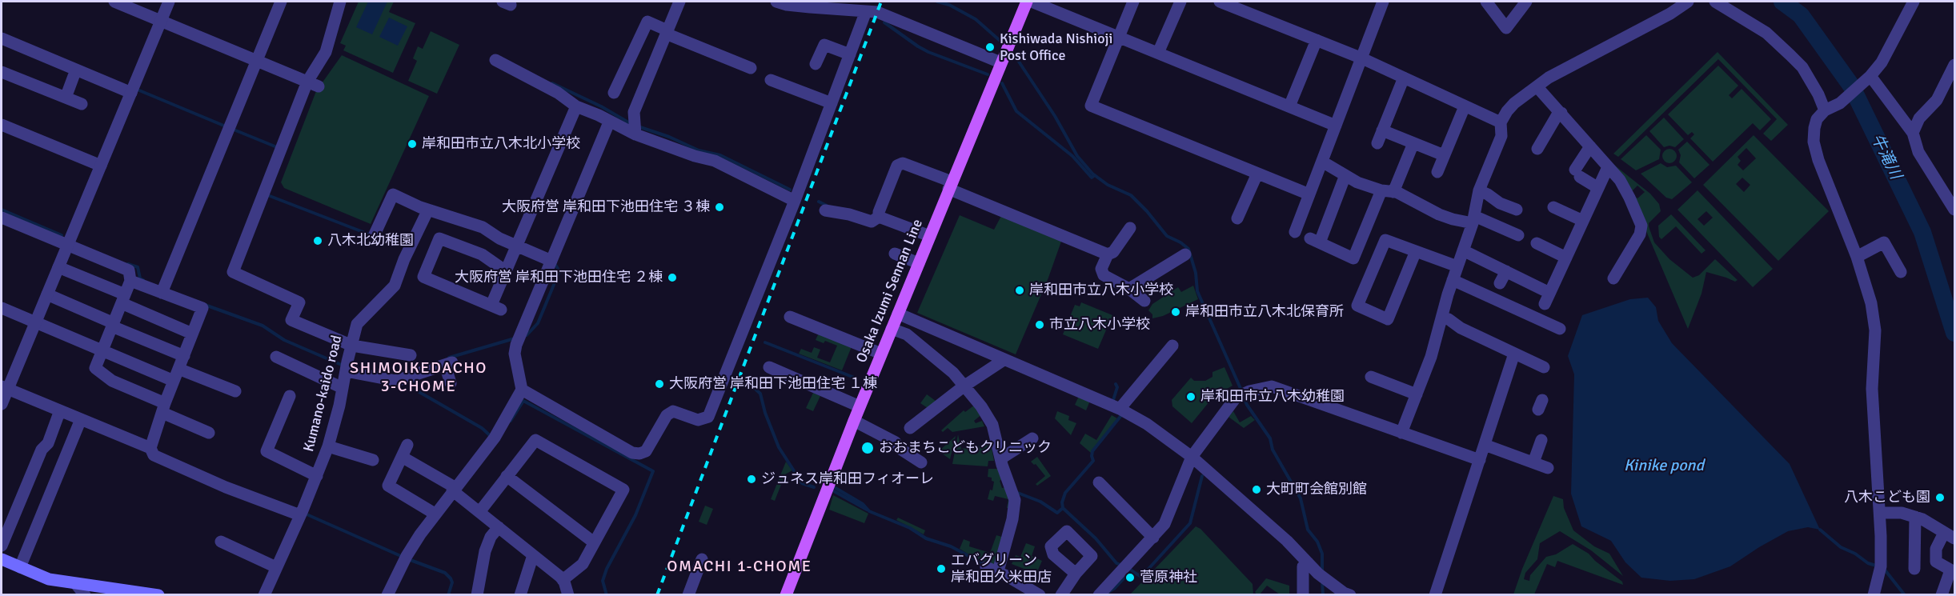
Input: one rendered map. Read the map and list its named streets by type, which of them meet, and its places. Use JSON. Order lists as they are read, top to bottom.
{
  "streets": {
    "main road": ["Osaka Izumi Sennan Line"],
    "street": ["Kumano-kaido road"]
  },
  "districts": ["SHIMOIKEDACHO 3-CHOME", "OMACHI 1-CHOME"],
  "water": ["牛滝川", "Kinike pond"],
  "places": [
    "Kishiwada Nishioji Post Office",
    "岸和田市立八木北小学校",
    "大阪府営 岸和田下池田住宅 ３棟",
    "八木北幼稚園",
    "大阪府営 岸和田下池田住宅 ２棟",
    "岸和田市立八木小学校",
    "岸和田市立八木北保育所",
    "市立八木小学校",
    "大阪府営 岸和田下池田住宅 １棟",
    "岸和田市立八木幼稚園",
    "おおまちこどもクリニック",
    "ジュネス岸和田フィオーレ",
    "大町町会館別館",
    "八木こども園",
    "エバグリーン 岸和田久米田店",
    "菅原神社"
  ]
}
